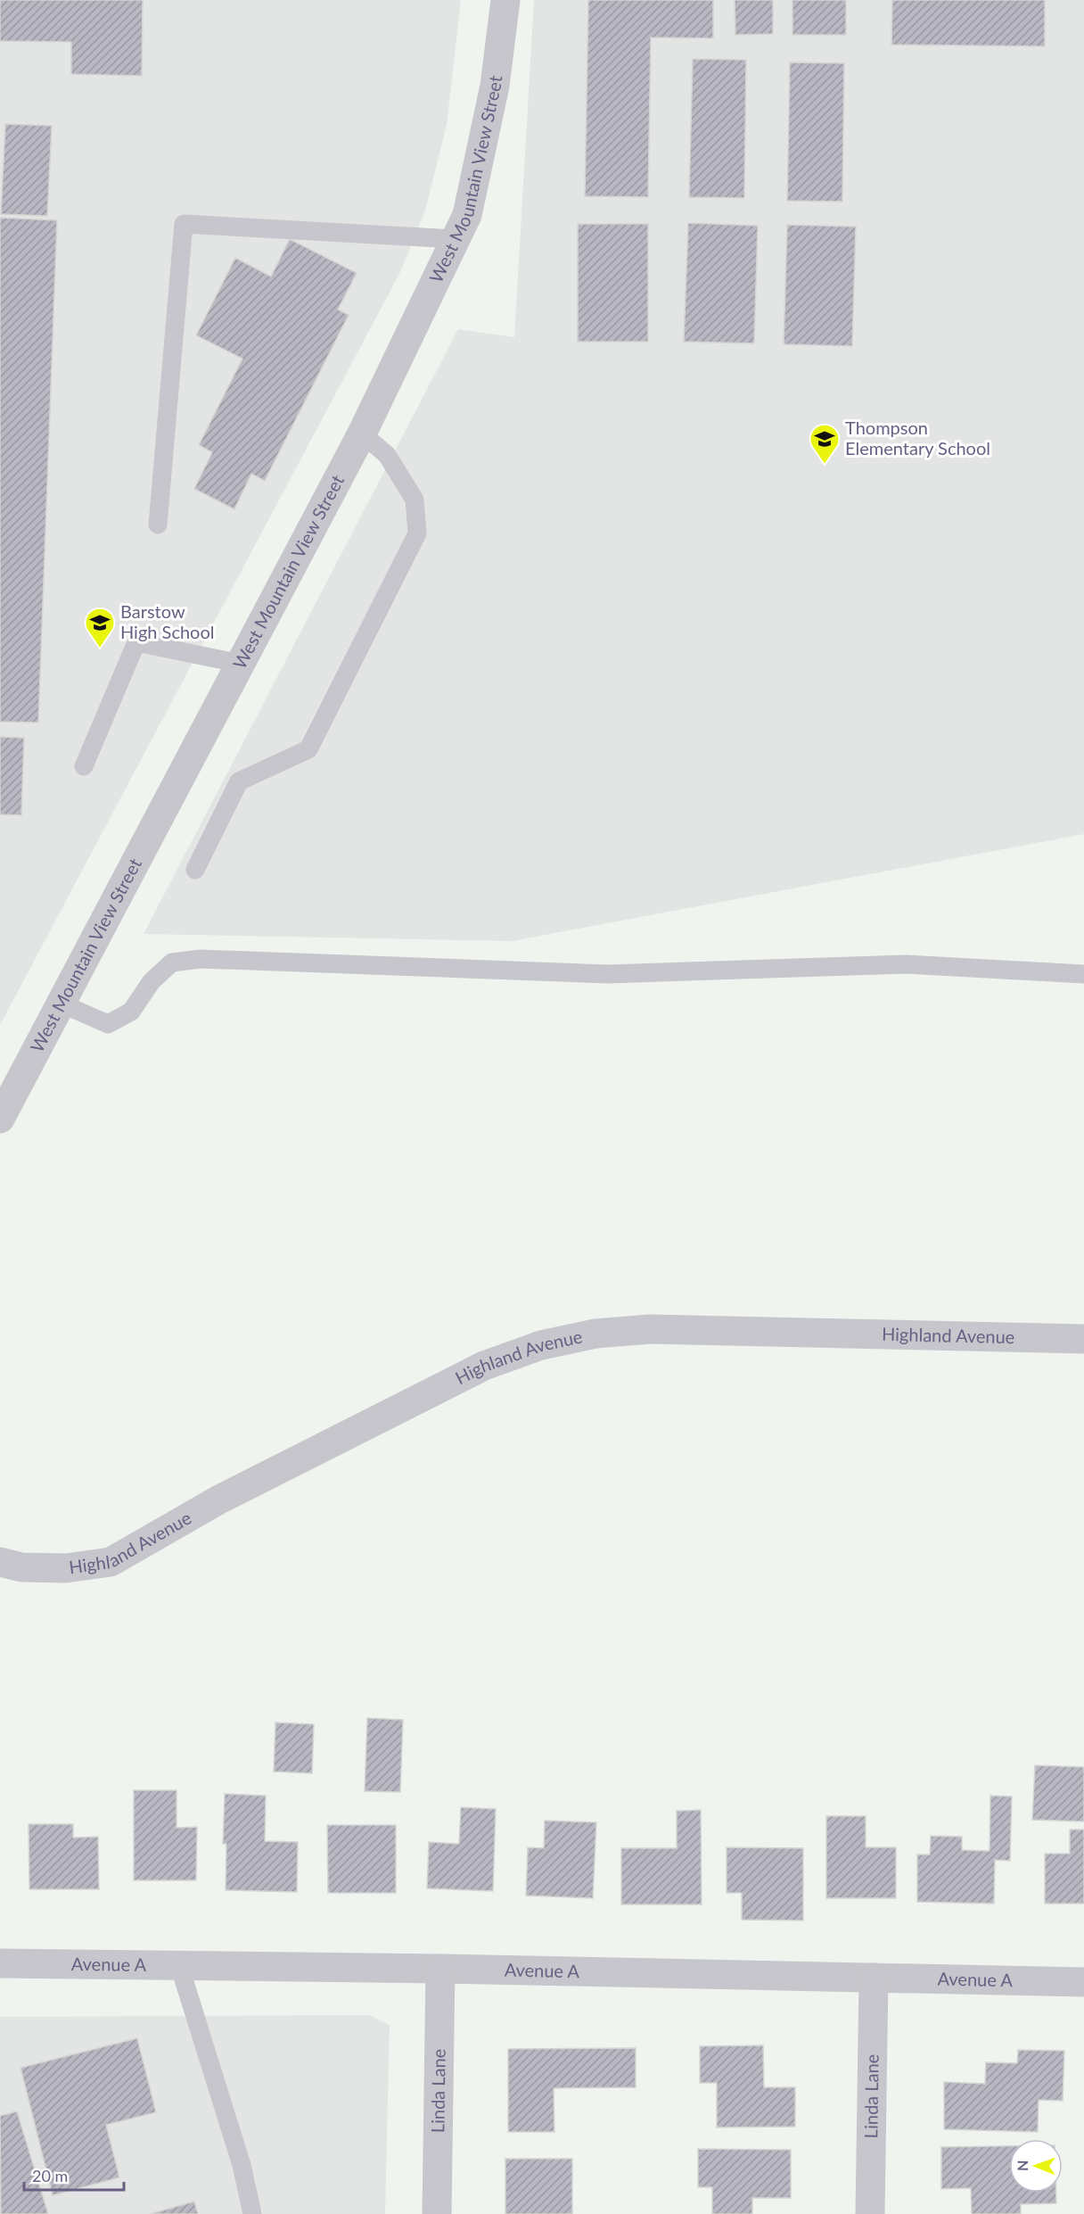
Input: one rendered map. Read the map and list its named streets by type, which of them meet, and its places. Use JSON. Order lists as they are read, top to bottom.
{
  "streets": {
    "street": [
      "West Mountain View Street",
      "Highland Avenue",
      "Avenue A",
      "Linda Lane"
    ]
  },
  "crossings": [
    ["Avenue A", "Linda Lane"]
  ],
  "places": {
    "school or university": ["Thompson Elementary School", "Barstow High School"]
  },
  "scale_bar": "20 m",
  "north": "left"
}
